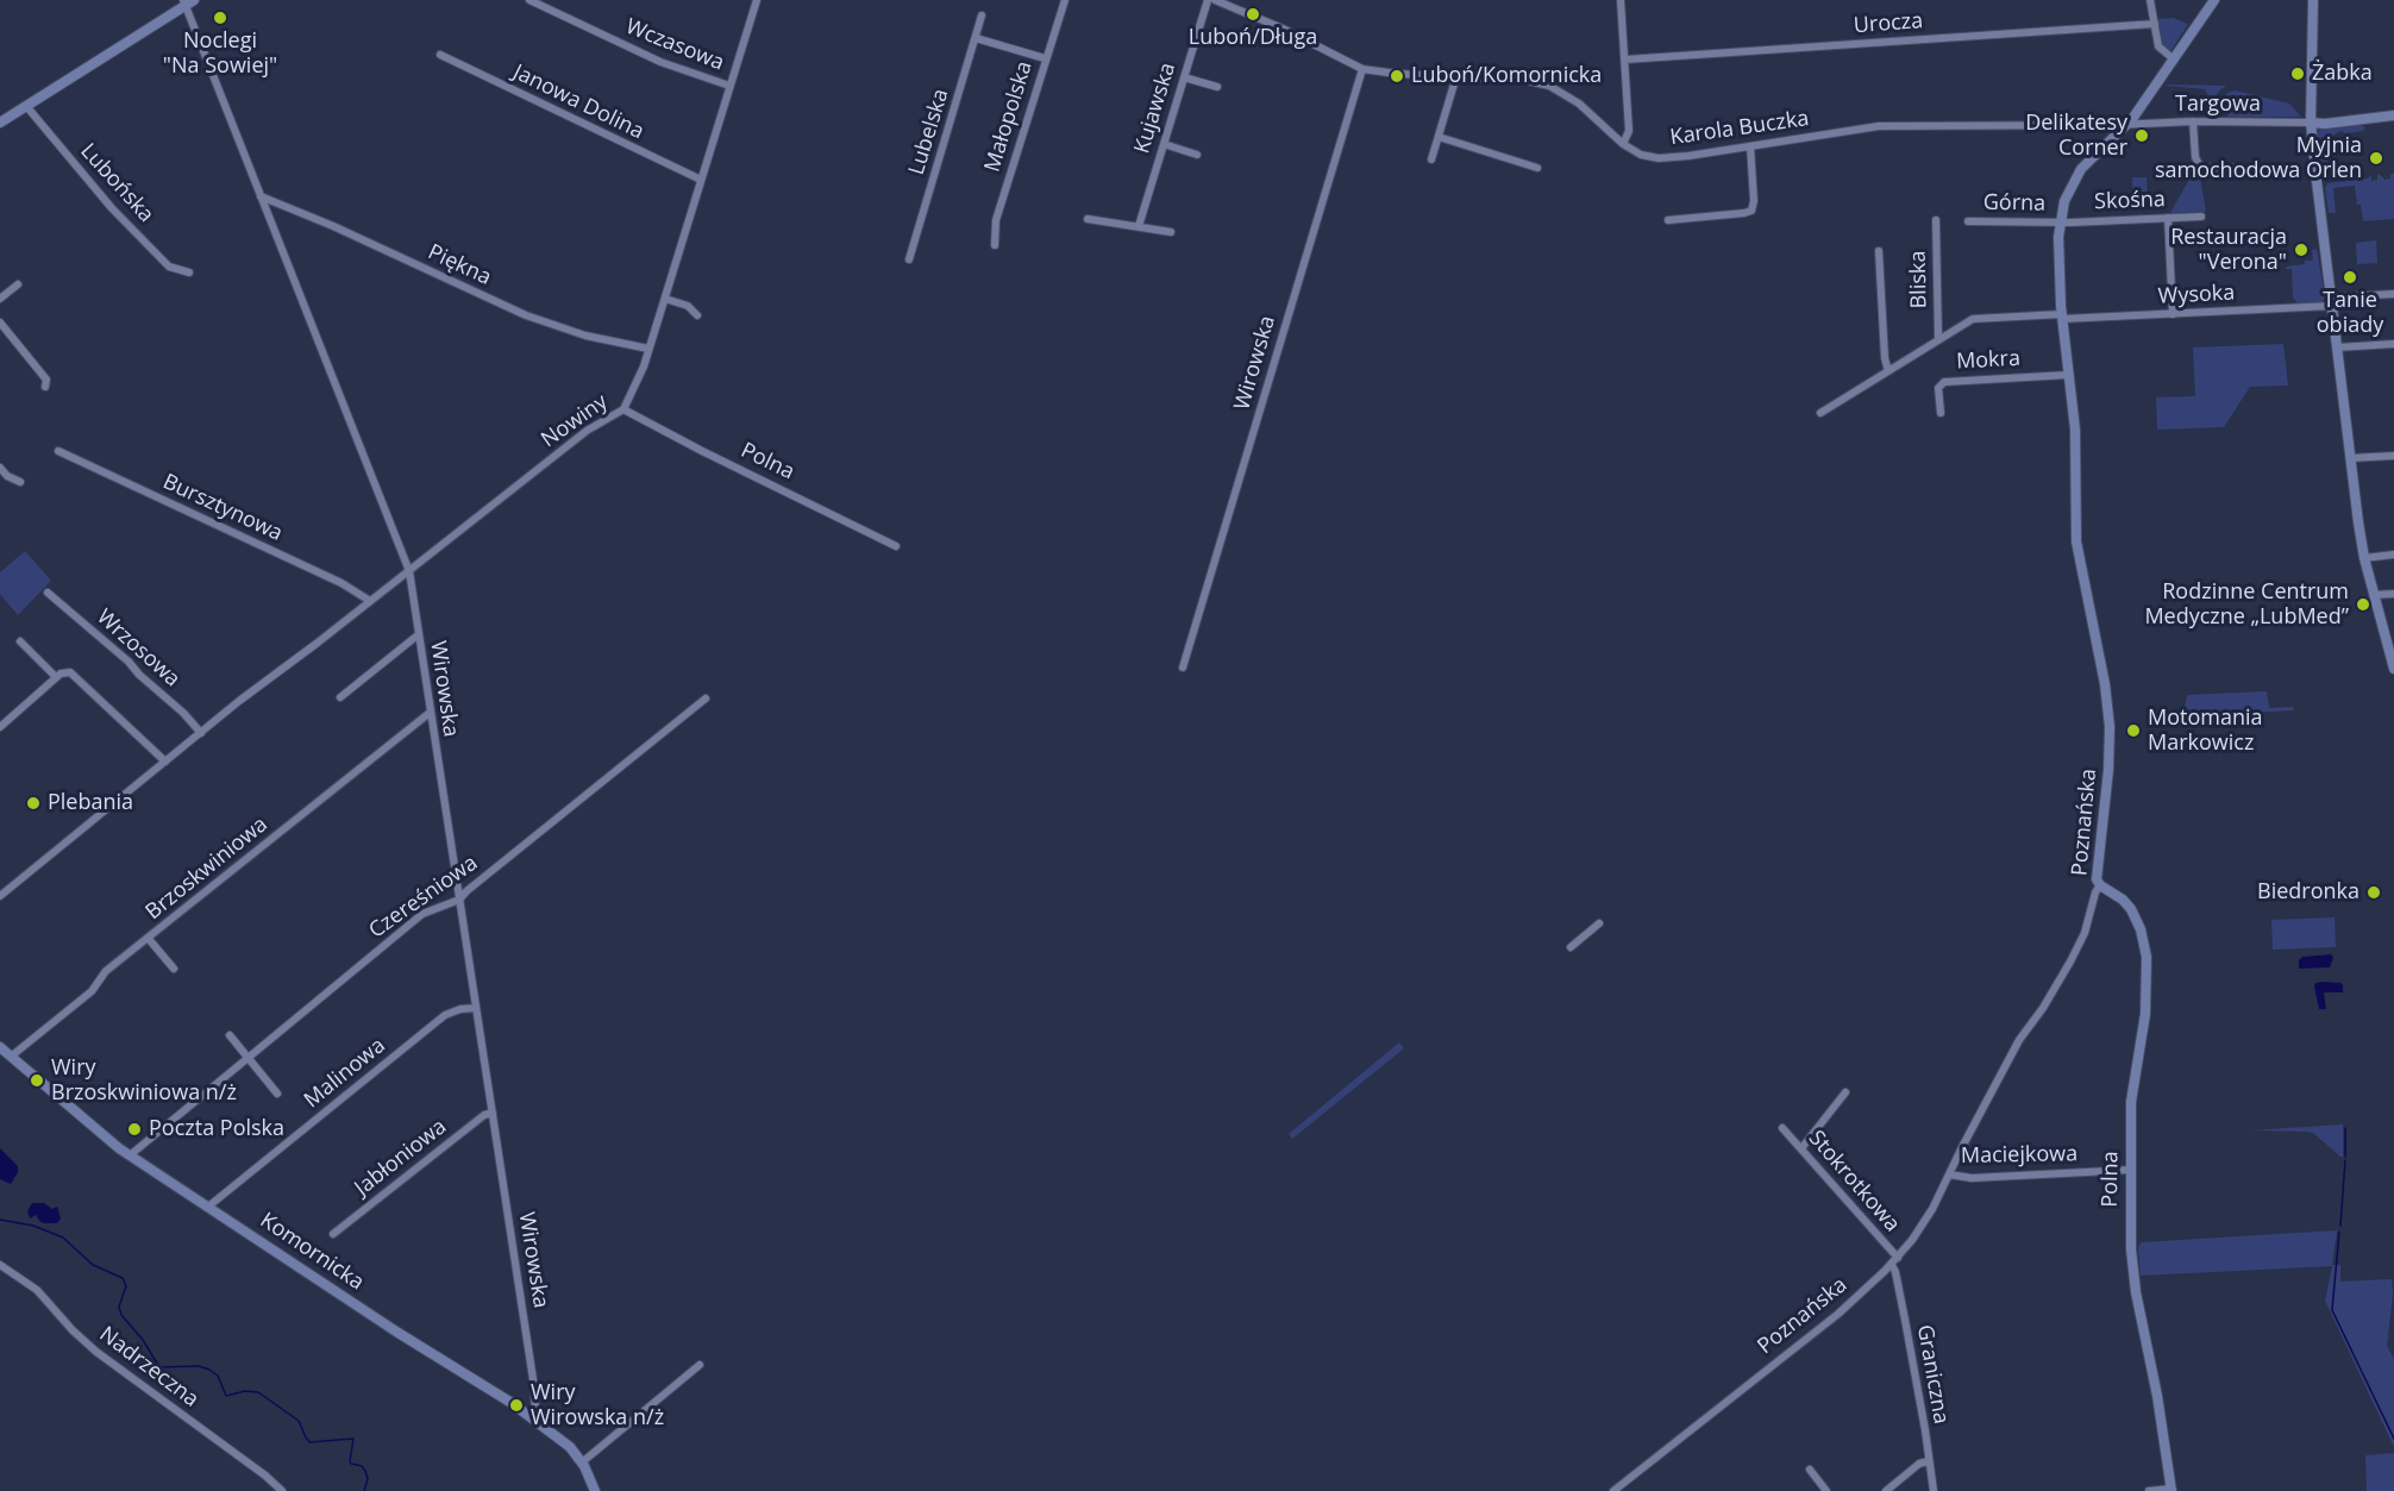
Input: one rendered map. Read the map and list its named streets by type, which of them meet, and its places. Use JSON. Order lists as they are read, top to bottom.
{
  "streets": {
    "street": [
      "Urocza",
      "Wczasowa",
      "Janowa Dolina",
      "Targowa",
      "Kujawska",
      "Małopolska",
      "Karola Buczka",
      "Lubelska",
      "Lubońska",
      "Skośna",
      "Górna",
      "Piękna",
      "Bliska",
      "Wysoka",
      "Mokra",
      "Wirowska",
      "Nowiny",
      "Polna",
      "Bursztynowa",
      "Wrzosowa",
      "Poznańska",
      "Brzoskwiniowa",
      "Czereśniowa",
      "Malinowa",
      "Maciejkowa",
      "Jabłoniowa",
      "Stokrotkowa",
      "Komornicka",
      "Nadrzeczna",
      "Graniczna"
    ]
  },
  "crossings": [
    ["Wczasowa", "Nowiny"],
    ["Janowa Dolina", "Nowiny"],
    ["Targowa", "Karola Buczka"],
    ["Targowa", "Poznańska"],
    ["Karola Buczka", "Wirowska"],
    ["Karola Buczka", "Poznańska"],
    ["Skośna", "Górna"],
    ["Skośna", "Poznańska"],
    ["Górna", "Poznańska"],
    ["Piękna", "Wirowska"],
    ["Piękna", "Nowiny"],
    ["Bliska", "Wysoka"],
    ["Wysoka", "Poznańska"],
    ["Mokra", "Poznańska"],
    ["Wirowska", "Nowiny"],
    ["Wirowska", "Brzoskwiniowa"],
    ["Wirowska", "Czereśniowa"],
    ["Wirowska", "Malinowa"],
    ["Wirowska", "Jabłoniowa"],
    ["Wirowska", "Komornicka"],
    ["Nowiny", "Polna"],
    ["Nowiny", "Bursztynowa"],
    ["Nowiny", "Wrzosowa"],
    ["Polna", "Poznańska"],
    ["Polna", "Maciejkowa"],
    ["Poznańska", "Maciejkowa"],
    ["Poznańska", "Stokrotkowa"],
    ["Poznańska", "Graniczna"],
    ["Brzoskwiniowa", "Komornicka"],
    ["Czereśniowa", "Komornicka"],
    ["Malinowa", "Komornicka"],
    ["Stokrotkowa", "Graniczna"]
  ],
  "places": [
    "Luboń/Długa",
    "Noclegi \"Na Sowiej\"",
    "Żabka",
    "Luboń/Komornicka",
    "Delikatesy Corner",
    "Myjnia samochodowa Orlen",
    "Restauracja \"Verona\"",
    "Tanie obiady",
    "Rodzinne Centrum Medyczne „LubMed”",
    "Motomania Markowicz",
    "Plebania",
    "Biedronka",
    "Wiry Brzoskwiniowa n/ż",
    "Poczta Polska",
    "Wiry Wirowska n/ż"
  ]
}
